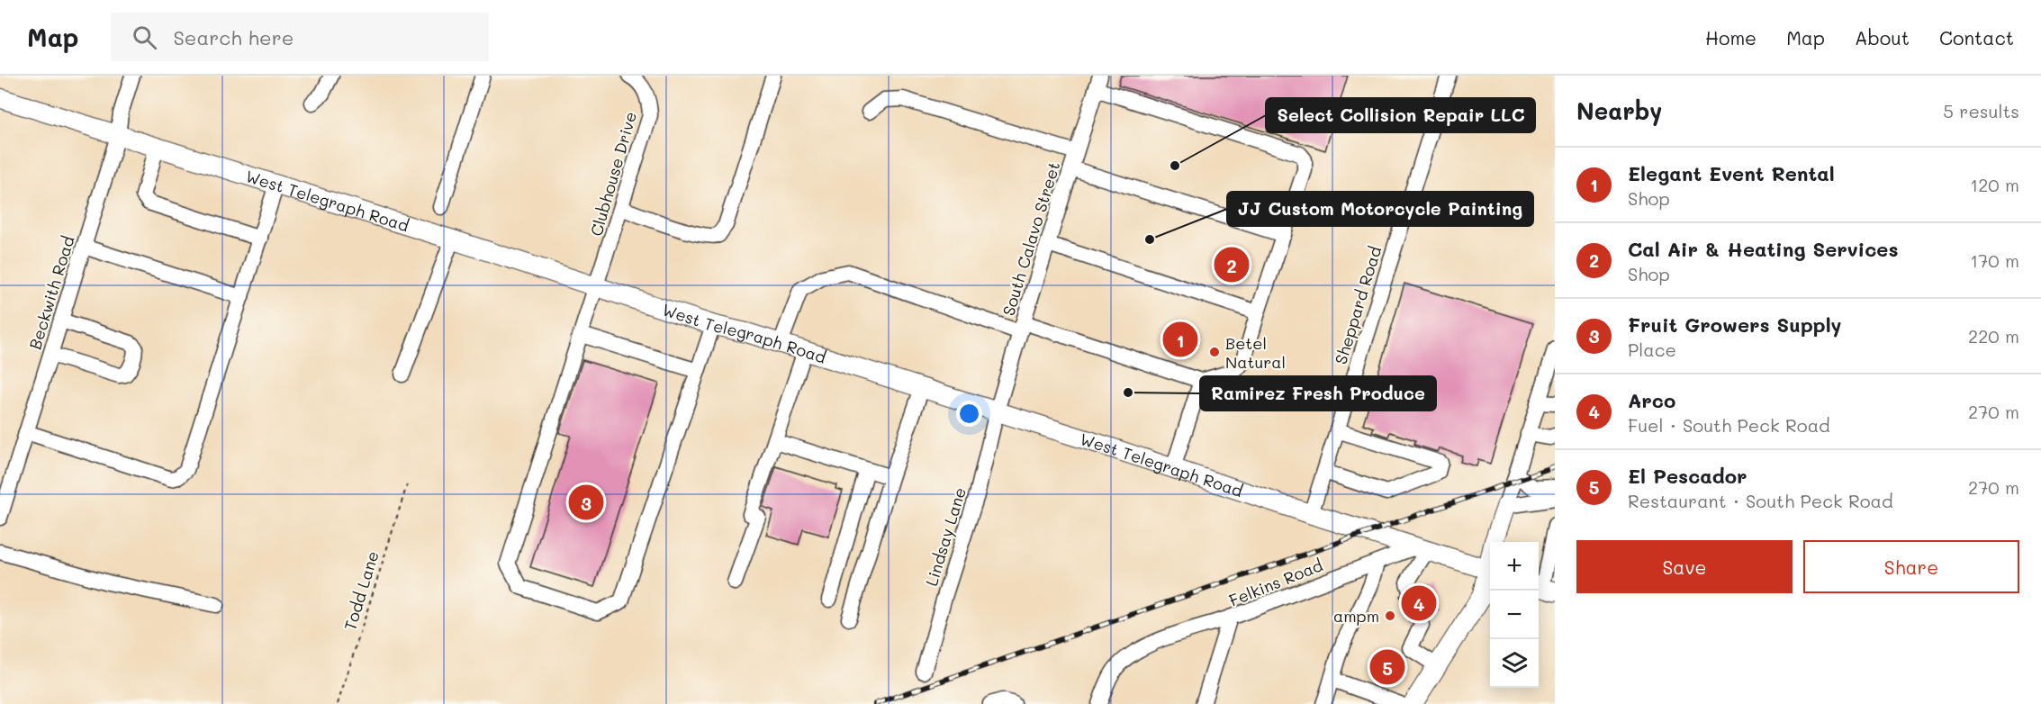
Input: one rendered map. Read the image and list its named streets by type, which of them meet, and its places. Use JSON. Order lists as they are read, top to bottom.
{
  "streets": {
    "main road": ["West Telegraph Road"],
    "street": [
      "Clubhouse Drive",
      "South Calavo Street",
      "Beckwith Road",
      "Sheppard Road",
      "Lindsay Lane",
      "Felkins Road"
    ],
    "path": ["Todd Lane"]
  },
  "crossings": [
    ["Clubhouse Drive", "West Telegraph Road"],
    ["West Telegraph Road", "South Calavo Street"],
    ["West Telegraph Road", "Beckwith Road"],
    ["West Telegraph Road", "Sheppard Road"],
    ["West Telegraph Road", "Lindsay Lane"],
    ["West Telegraph Road", "Felkins Road"],
    ["South Calavo Street", "Lindsay Lane"]
  ],
  "places": [
    "Select Collision Repair LLC",
    "JJ Custom Motorcycle Painting",
    "Betel Natural",
    "Ramirez Fresh Produce",
    "ampm"
  ],
  "page": {
    "header": "Map",
    "search": "Search here",
    "nav": [
      "Home",
      "Map",
      "About",
      "Contact"
    ],
    "heading": ["Nearby", "5 results"],
    "list": [
      {
        "mark": "1",
        "name": "Elegant Event Rental",
        "note": "Shop",
        "value": "120 m"
      },
      {
        "mark": "2",
        "name": "Cal Air & Heating Services",
        "note": "Shop",
        "value": "170 m"
      },
      {
        "mark": "3",
        "name": "Fruit Growers Supply",
        "note": "Place",
        "value": "220 m"
      },
      {
        "mark": "4",
        "name": "Arco",
        "note": "Fuel · South Peck Road",
        "value": "270 m"
      },
      {
        "mark": "5",
        "name": "El Pescador",
        "note": "Restaurant · South Peck Road",
        "value": "270 m"
      }
    ],
    "pins": [
      "2",
      "1",
      "3",
      "4",
      "5"
    ],
    "buttons": ["Save", "Share"],
    "map_buttons": ["+", "−"]
  }
}
